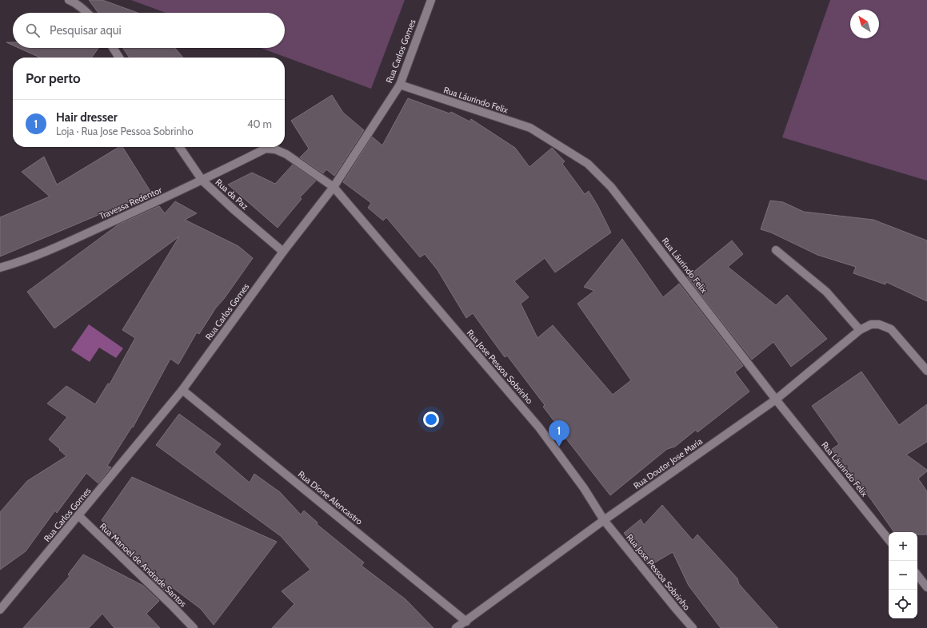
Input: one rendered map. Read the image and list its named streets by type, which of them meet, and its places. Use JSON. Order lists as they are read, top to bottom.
{
  "streets": {
    "street": [
      "Rua Carlos Gomes",
      "Rua Láurindo Felix",
      "Rua da Paz",
      "Travessa Redentor",
      "Rua Jose Pessoa Sobrinho",
      "Rua Doutor Jose Maria",
      "Rua Dione Alencastro",
      "Rua Manoel de Andrade Santos"
    ]
  },
  "crossings": [
    ["Rua Carlos Gomes", "Rua Láurindo Felix"],
    ["Rua Carlos Gomes", "Rua da Paz"],
    ["Rua Carlos Gomes", "Rua Jose Pessoa Sobrinho"],
    ["Rua Carlos Gomes", "Rua Dione Alencastro"],
    ["Rua Carlos Gomes", "Rua Manoel de Andrade Santos"],
    ["Rua Láurindo Felix", "Rua Doutor Jose Maria"],
    ["Rua da Paz", "Travessa Redentor"],
    ["Travessa Redentor", "Rua Jose Pessoa Sobrinho"],
    ["Rua Jose Pessoa Sobrinho", "Rua Doutor Jose Maria"],
    ["Rua Doutor Jose Maria", "Rua Dione Alencastro"]
  ],
  "north": "top left",
  "page": {
    "search": "Pesquisar aqui",
    "heading": "Por perto",
    "list": [
      {
        "mark": "1",
        "name": "Hair dresser",
        "note": "Loja · Rua Jose Pessoa Sobrinho",
        "value": "40 m"
      }
    ],
    "pins": "1",
    "map_buttons": ["+", "−"]
  }
}
